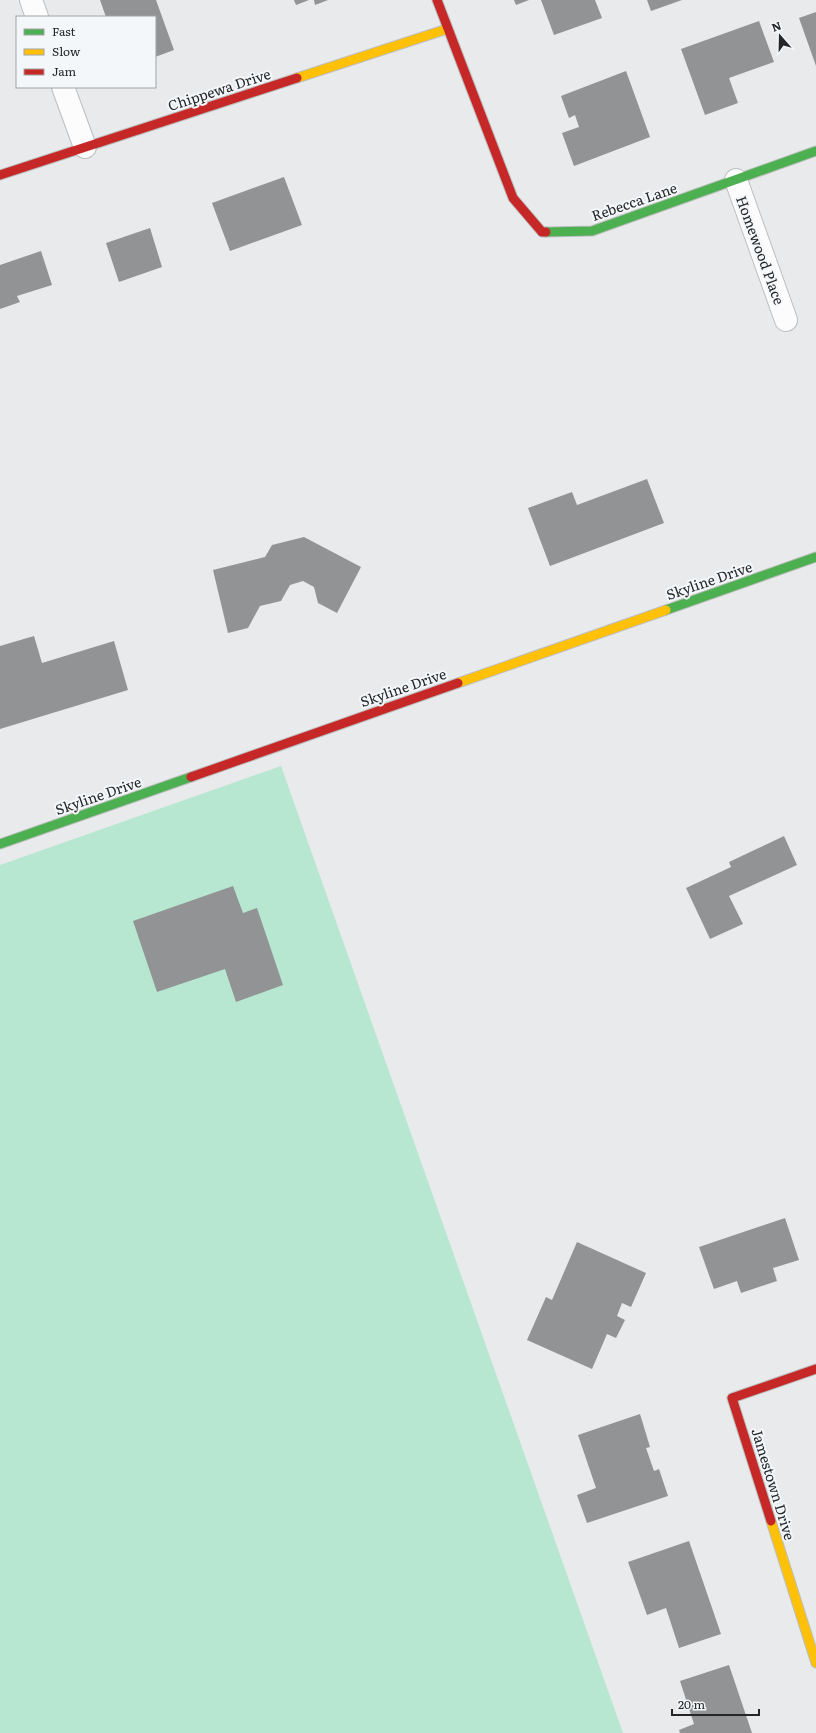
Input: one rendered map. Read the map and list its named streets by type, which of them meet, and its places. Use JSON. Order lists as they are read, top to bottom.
{
  "streets": {
    "street": [
      "Chippewa Drive",
      "Rebecca Lane",
      "Homewood Place",
      "Skyline Drive",
      "Jamestown Drive"
    ]
  },
  "crossings": [
    ["Chippewa Drive", "Rebecca Lane"],
    ["Rebecca Lane", "Homewood Place"]
  ],
  "legend": ["Fast", "Slow", "Jam"],
  "scale_bar": "20 m",
  "north": "top"
}
